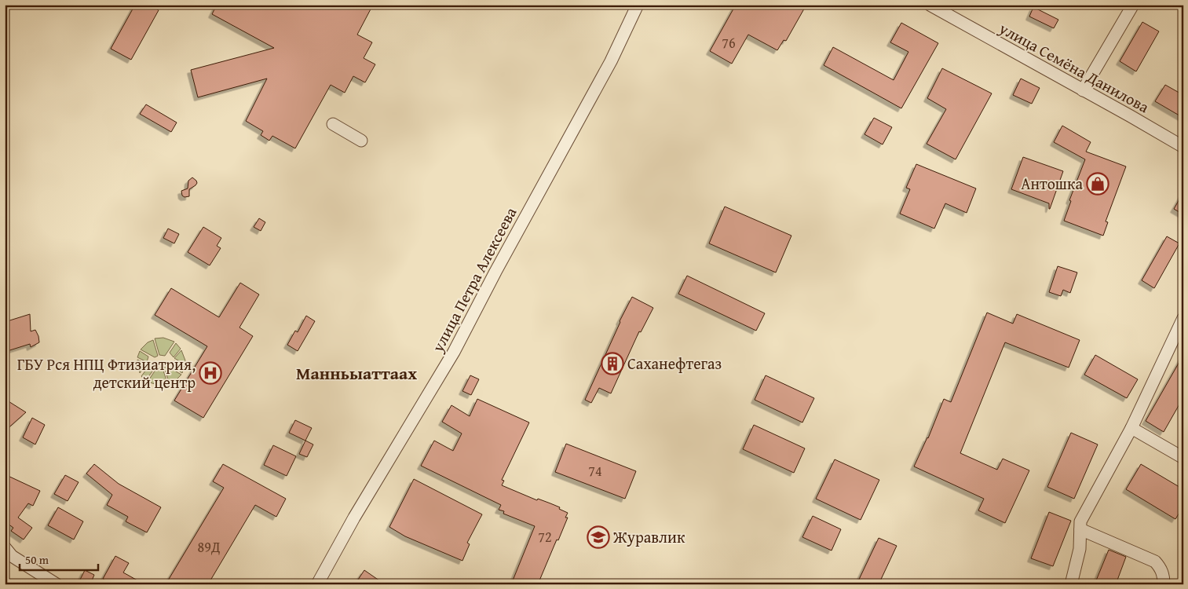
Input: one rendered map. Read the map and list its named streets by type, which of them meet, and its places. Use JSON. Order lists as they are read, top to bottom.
{
  "streets": {
    "street": ["улица Семёна Данилова", "улица Петра Алексеева"]
  },
  "districts": ["Манньыаттаах"],
  "places": {
    "shop": ["Антошка"],
    "building": ["Саханефтегаз"],
    "hospital": ["ГБУ Рся НПЦ Фтизиатрия, детский центр"],
    "school or university": ["Журавлик"]
  },
  "house_numbers": [
    "76",
    "74",
    "72",
    "89Д"
  ],
  "scale_bar": "50 m"
}
